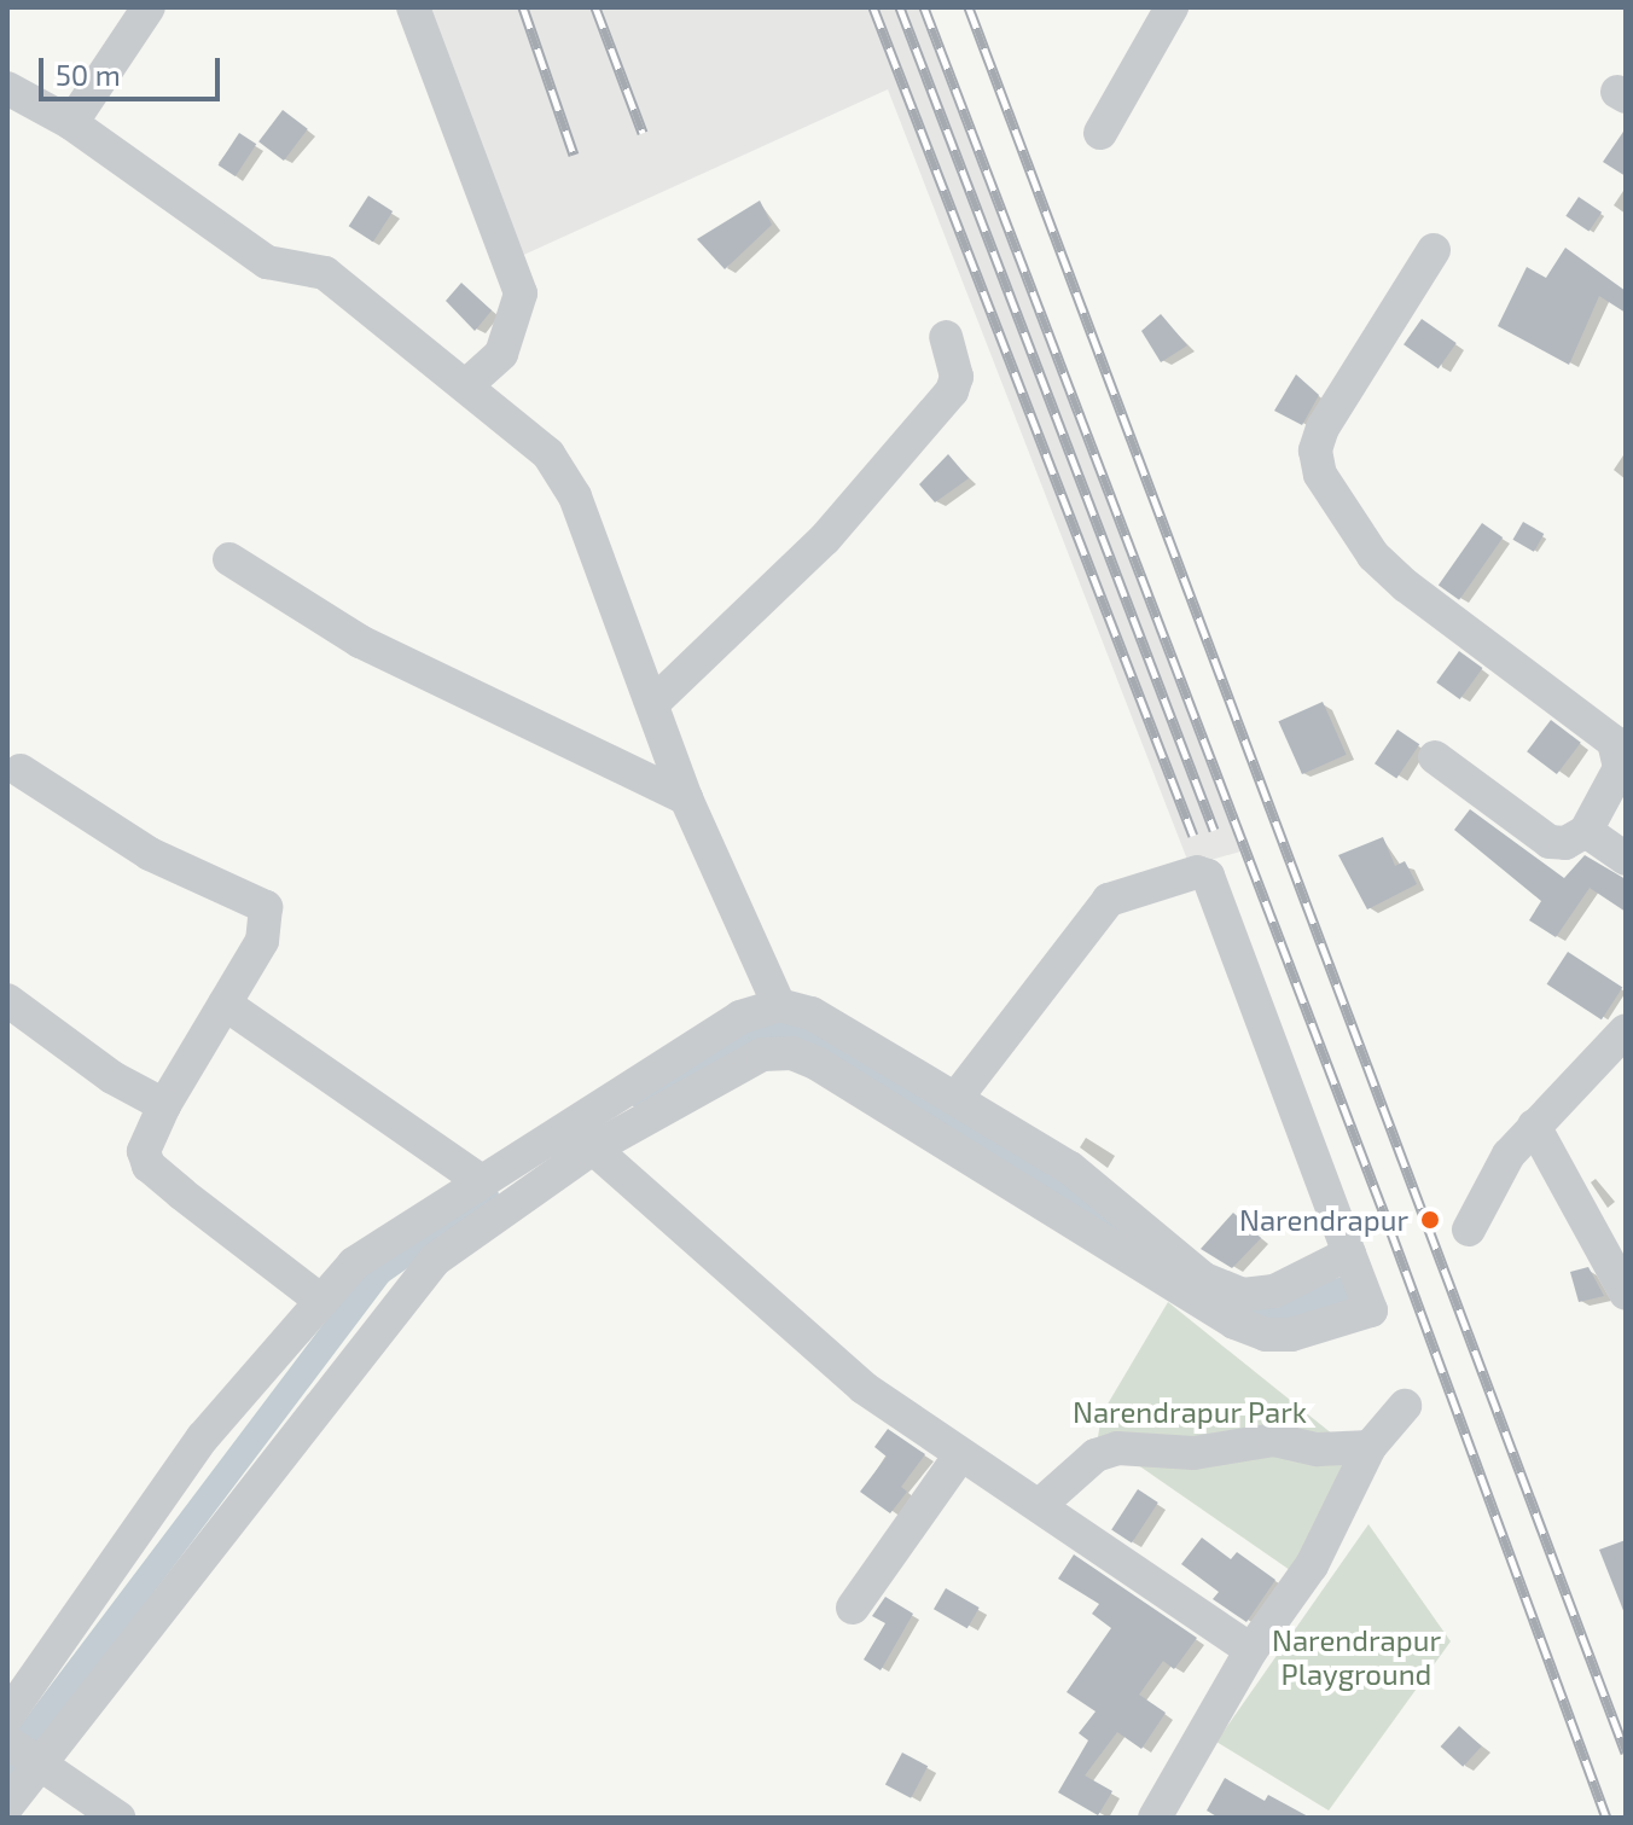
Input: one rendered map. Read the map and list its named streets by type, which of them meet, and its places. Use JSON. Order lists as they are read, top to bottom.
{
  "parks": ["Narendrapur Park", "Narendrapur Playground"],
  "places": ["Narendrapur"],
  "scale_bar": "50 m"
}
